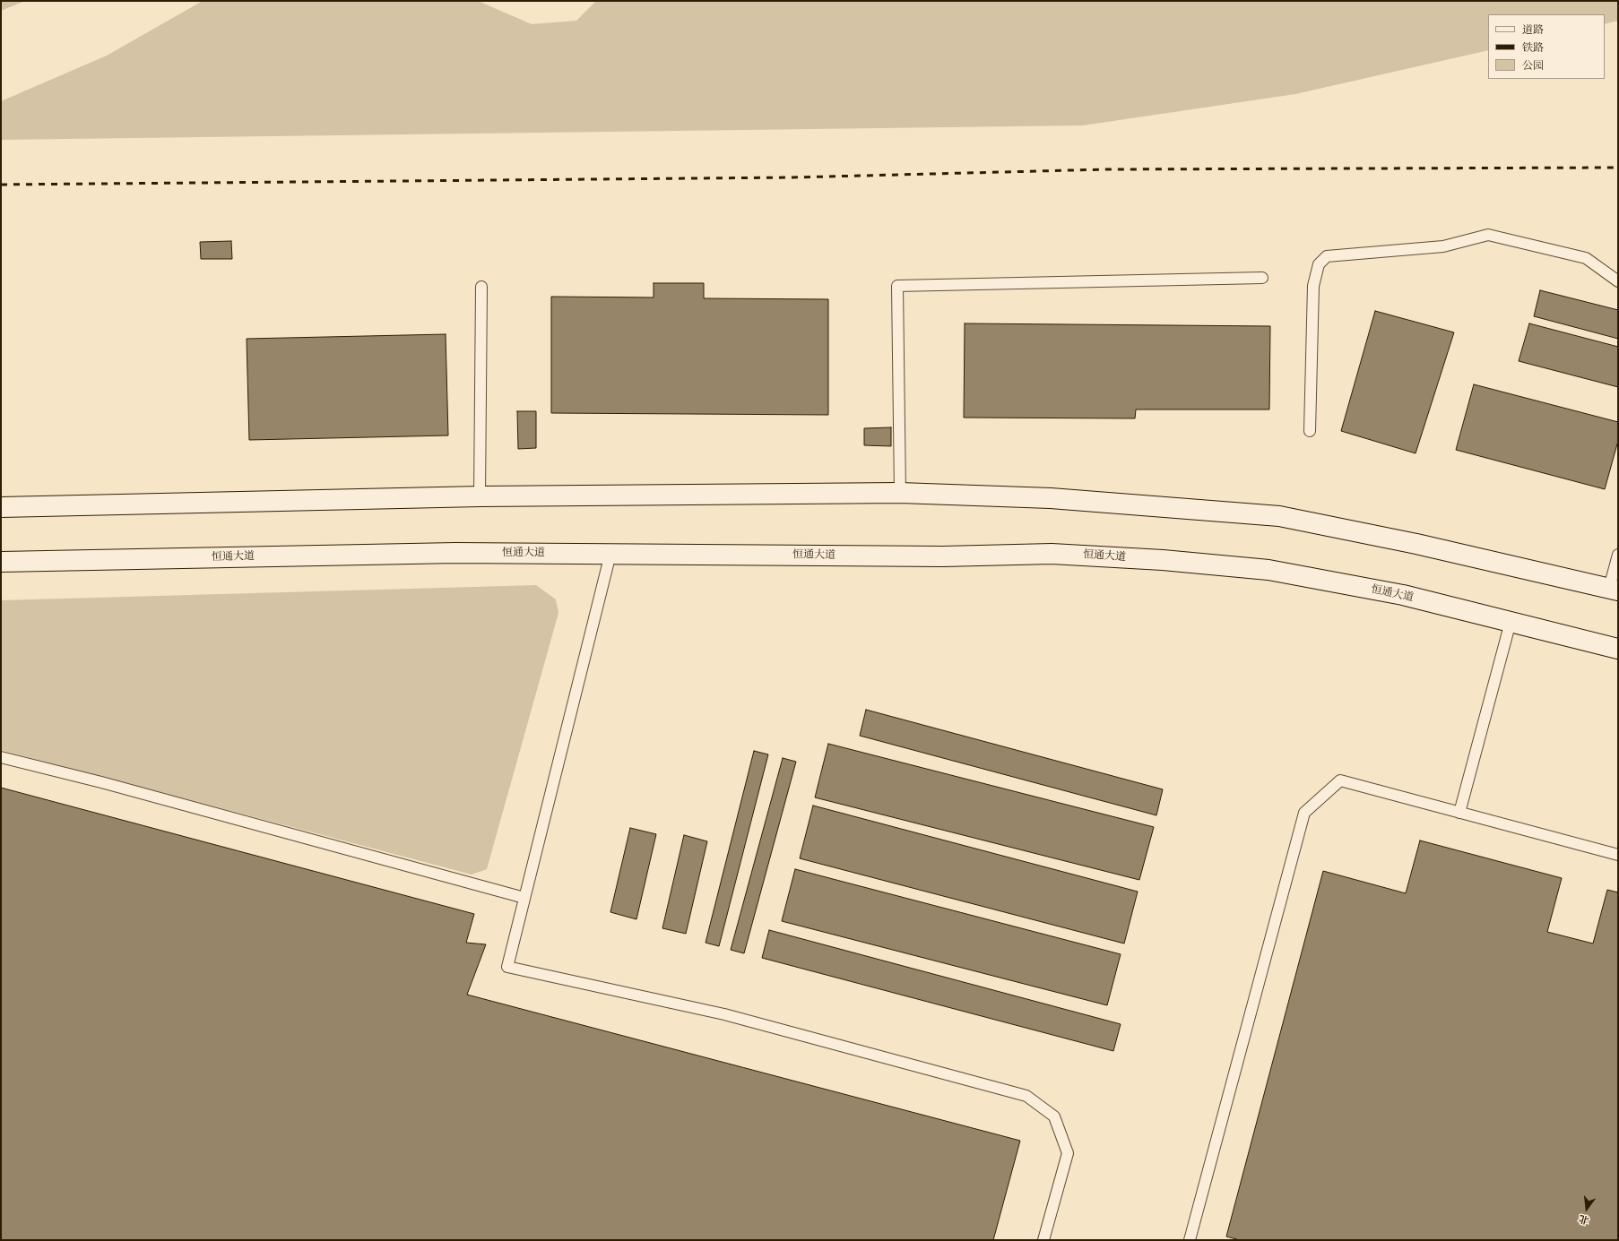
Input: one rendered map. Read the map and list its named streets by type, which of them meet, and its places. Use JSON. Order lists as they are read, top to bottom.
{
  "streets": {
    "main road": ["恒通大道"]
  },
  "legend": ["道路", "铁路", "公园"],
  "north": "bottom"
}
